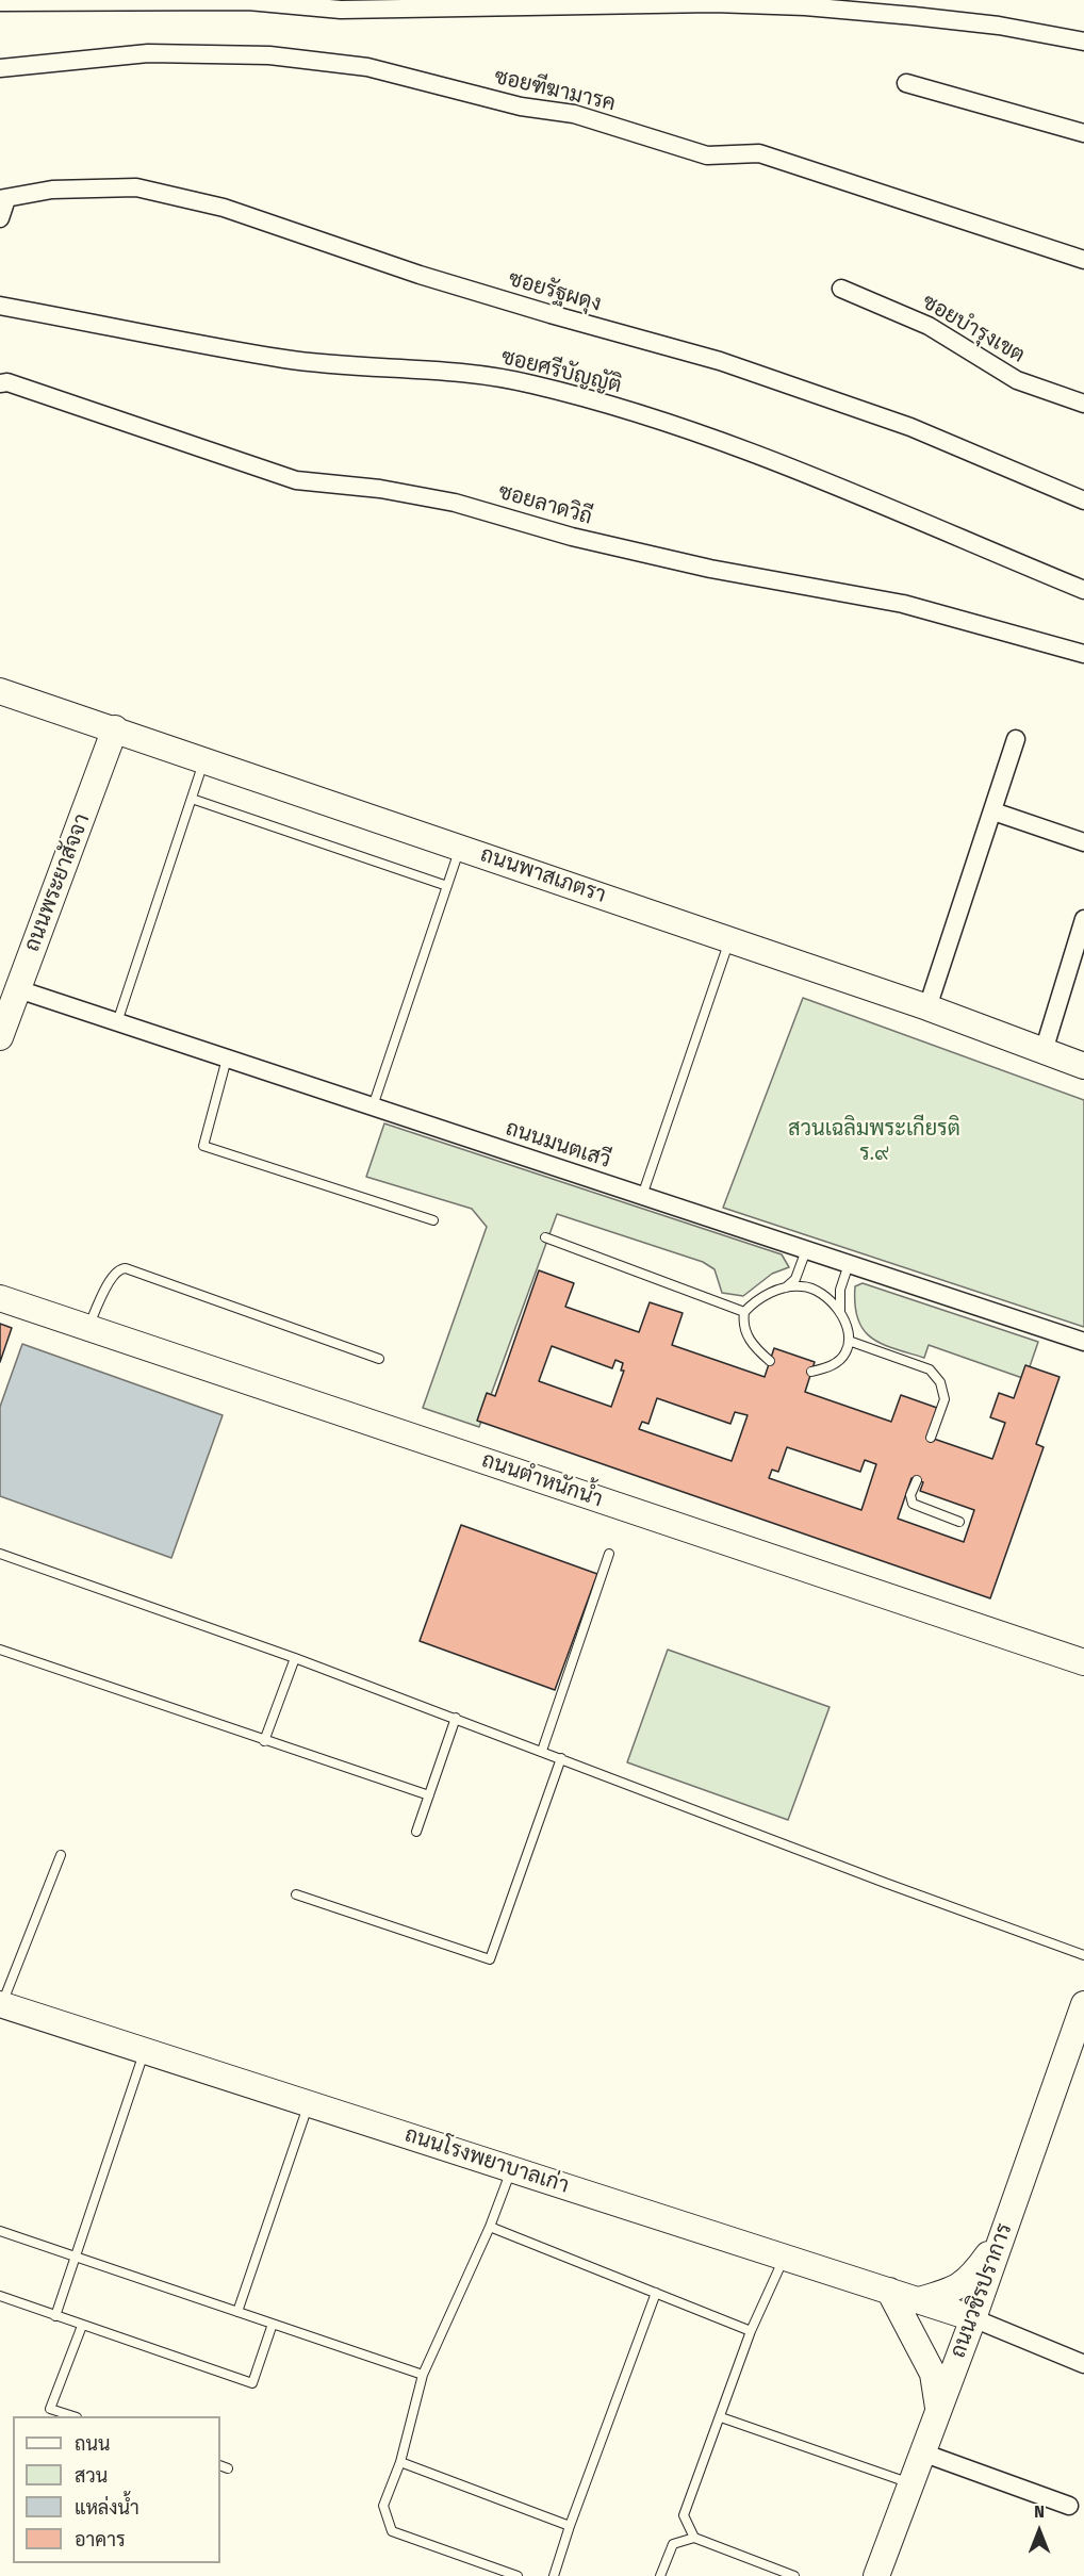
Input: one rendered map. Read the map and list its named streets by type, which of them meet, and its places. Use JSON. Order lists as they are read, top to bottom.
{
  "streets": {
    "street": [
      "ซอยฑีฆามารค",
      "ซอยรัฐผดุง",
      "ซอยบำรุงเขต",
      "ซอยศรีบัญญัติ",
      "ซอยลาดวิถี",
      "ถนนพาสเภตรา",
      "ถนนพระยาสัจจา",
      "ถนนมนตเสวี",
      "ถนนตำหนักน้ำ",
      "ถนนโรงพยาบาลเก่า",
      "ถนนวชิรปราการ"
    ]
  },
  "crossings": [
    ["ถนนพาสเภตรา", "ถนนพระยาสัจจา"],
    ["ถนนพระยาสัจจา", "ถนนมนตเสวี"],
    ["ถนนโรงพยาบาลเก่า", "ถนนวชิรปราการ"]
  ],
  "parks": ["สวนเฉลิมพระเกียรติ ร.๙"],
  "legend": [
    "ถนน",
    "สวน",
    "แหล่งน้ำ",
    "อาคาร"
  ],
  "north": "top"
}
